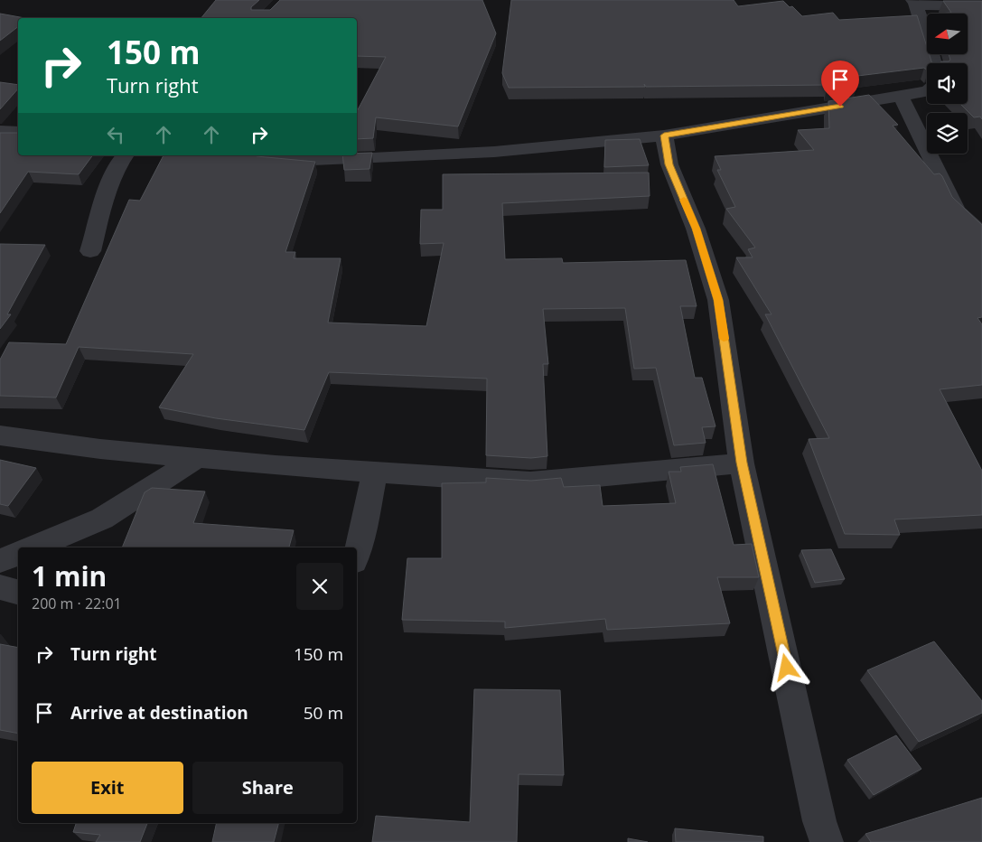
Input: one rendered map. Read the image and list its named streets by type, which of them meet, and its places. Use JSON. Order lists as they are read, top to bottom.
{
  "north": "left",
  "page": {
    "turn": ["150 m", "Turn right"],
    "heading": ["1 min", "200 m · 22:01"],
    "list": [
      {
        "name": "Turn right",
        "value": "150 m"
      },
      {
        "name": "Arrive at destination",
        "value": "50 m"
      }
    ],
    "buttons": ["Exit", "Share"]
  }
}
